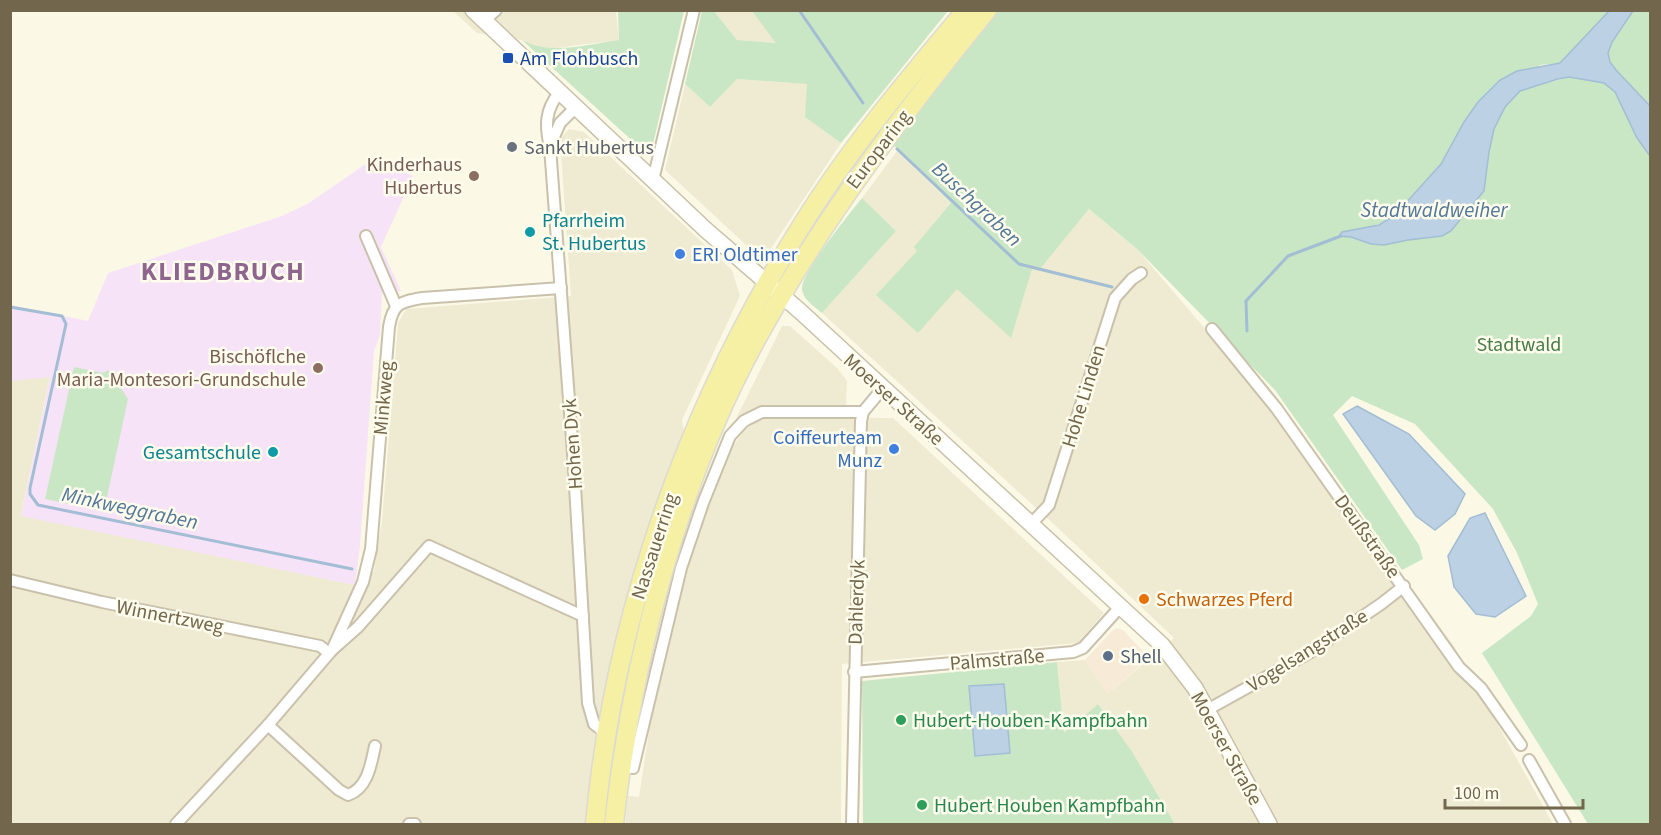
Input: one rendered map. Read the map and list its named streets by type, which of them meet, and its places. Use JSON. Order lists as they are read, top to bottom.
{
  "streets": {
    "main road": ["Europaring", "Moerser Straße", "Nassauerring"],
    "street": [
      "Hohe Linden",
      "Minkweg",
      "Hohen Dyk",
      "Deußstraße",
      "Dahlerdyk",
      "Winnertzweg",
      "Vogelsangstraße",
      "Palmstraße"
    ]
  },
  "crossings": [
    ["Europaring", "Moerser Straße"],
    ["Europaring", "Nassauerring"],
    ["Hohe Linden", "Moerser Straße"],
    ["Minkweg", "Hohen Dyk"],
    ["Minkweg", "Winnertzweg"],
    ["Moerser Straße", "Hohen Dyk"],
    ["Moerser Straße", "Nassauerring"],
    ["Moerser Straße", "Vogelsangstraße"],
    ["Moerser Straße", "Palmstraße"],
    ["Hohen Dyk", "Nassauerring"],
    ["Deußstraße", "Vogelsangstraße"],
    ["Nassauerring", "Dahlerdyk"],
    ["Dahlerdyk", "Palmstraße"]
  ],
  "districts": ["KLIEDBRUCH"],
  "water": ["Buschgraben", "Stadtwaldweiher", "Minkweggraben"],
  "parks": ["Stadtwald"],
  "places": {
    "transit": ["Am Flohbusch"],
    "other": [
      "Sankt Hubertus",
      "Kinderhaus Hubertus",
      "Pfarrheim St. Hubertus",
      "ERI Oldtimer",
      "Bischöflche Maria-Montesori-Grundschule",
      "Coiffeurteam Munz",
      "Gesamtschule",
      "Schwarzes Pferd",
      "Shell",
      "Hubert-Houben-Kampfbahn",
      "Hubert Houben Kampfbahn"
    ]
  },
  "scale_bar": "100 m"
}
